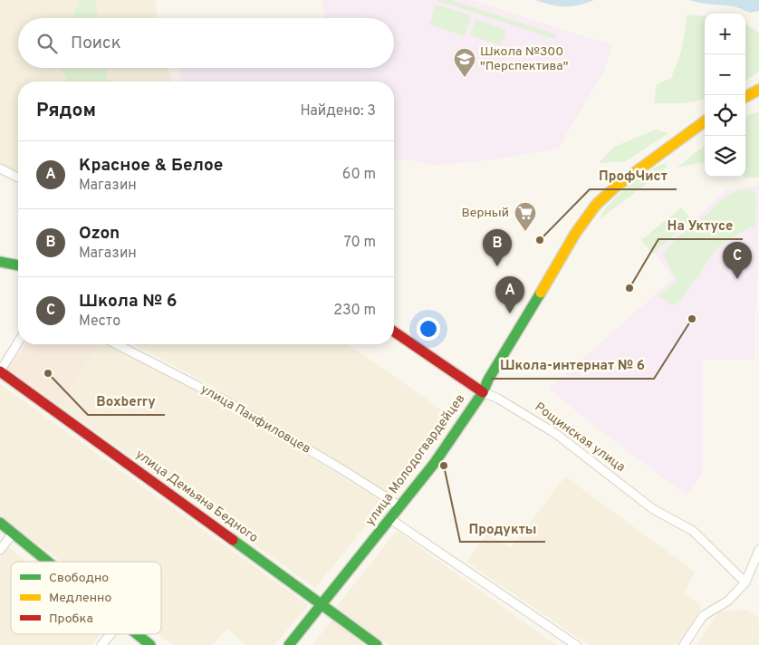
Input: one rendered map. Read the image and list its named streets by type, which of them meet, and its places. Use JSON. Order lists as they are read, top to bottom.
{
  "streets": {
    "street": [
      "улица Панфиловцев",
      "Рощинская улица",
      "улица Молодогвардейцев",
      "улица Демьяна Бедного"
    ]
  },
  "crossings": [
    ["улица Панфиловцев", "улица Молодогвардейцев"],
    ["Рощинская улица", "улица Молодогвардейцев"],
    ["улица Молодогвардейцев", "улица Демьяна Бедного"]
  ],
  "places": {
    "school or university": ["Школа №300 \"Перспектива\""],
    "supermarket": ["Верный"],
    "other": [
      "ПрофЧист",
      "На Уктусе",
      "Школа-интернат № 6",
      "Boxberry",
      "Продукты"
    ]
  },
  "legend": ["Свободно", "Медленно", "Пробка"],
  "page": {
    "map_buttons": ["+", "−"],
    "search": "Поиск",
    "heading": ["Рядом", "Найдено: 3"],
    "list": [
      {
        "mark": "A",
        "name": "Красное & Белое",
        "note": "Магазин",
        "value": "60 m"
      },
      {
        "mark": "B",
        "name": "Ozon",
        "note": "Магазин",
        "value": "70 m"
      },
      {
        "mark": "C",
        "name": "Школа № 6",
        "note": "Место",
        "value": "230 m"
      }
    ],
    "pins": ["B", "C", "A"]
  }
}
